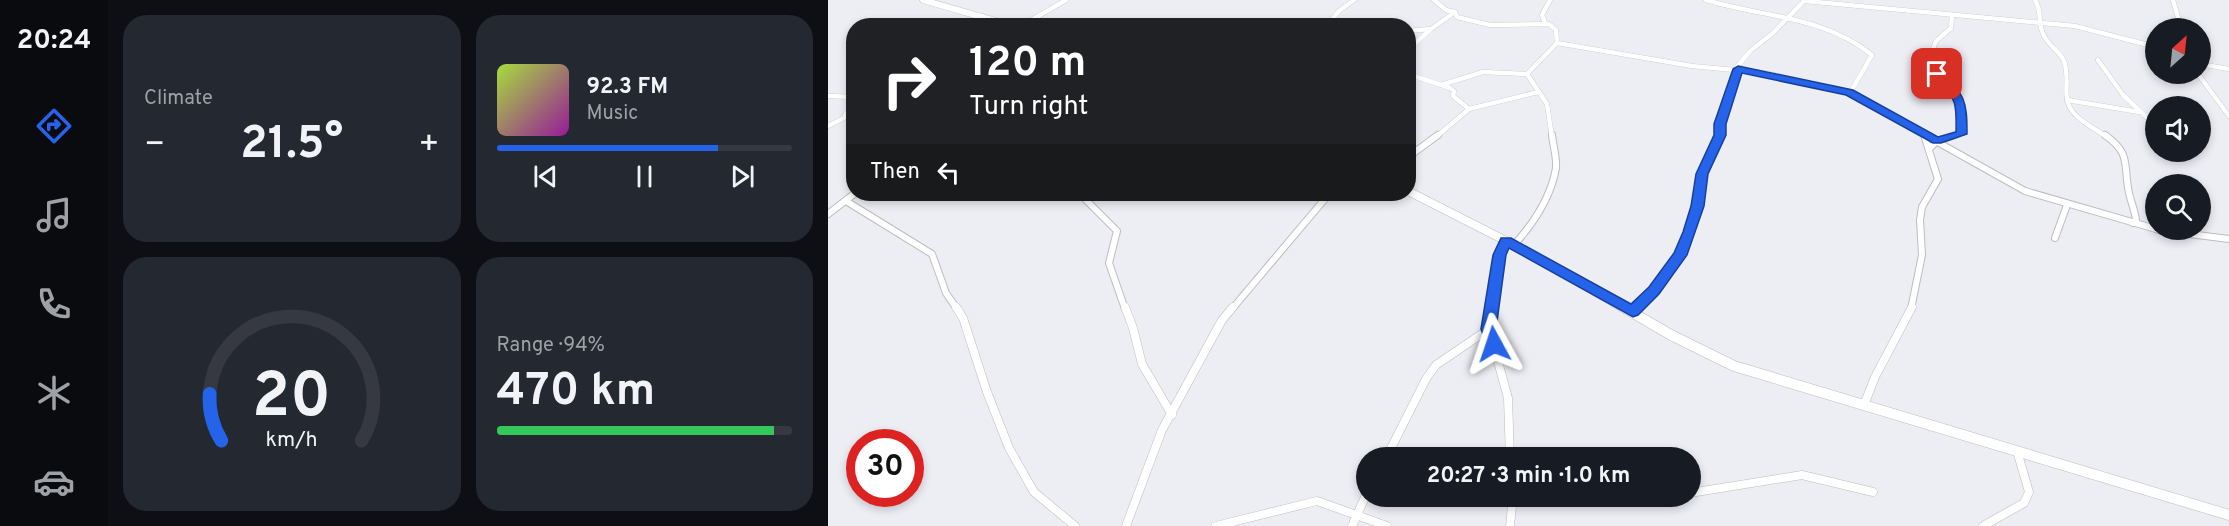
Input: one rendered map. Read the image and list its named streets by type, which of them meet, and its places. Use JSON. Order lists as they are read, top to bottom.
{
  "north": "top right",
  "page": {
    "tabs": "20:24",
    "tile": [
      "Climate",
      ["Range · 94%", "470 km"]
    ],
    "turn": ["120 m", "Turn right"],
    "song": ["92.3 FM", "Music"],
    "heat": ["−", "21.5°", "+"],
    "then": "Then",
    "limit": "30",
    "trip": "20:27 · 3 min · 1.0 km",
    "gauge": ["20", "km/h"]
  }
}
